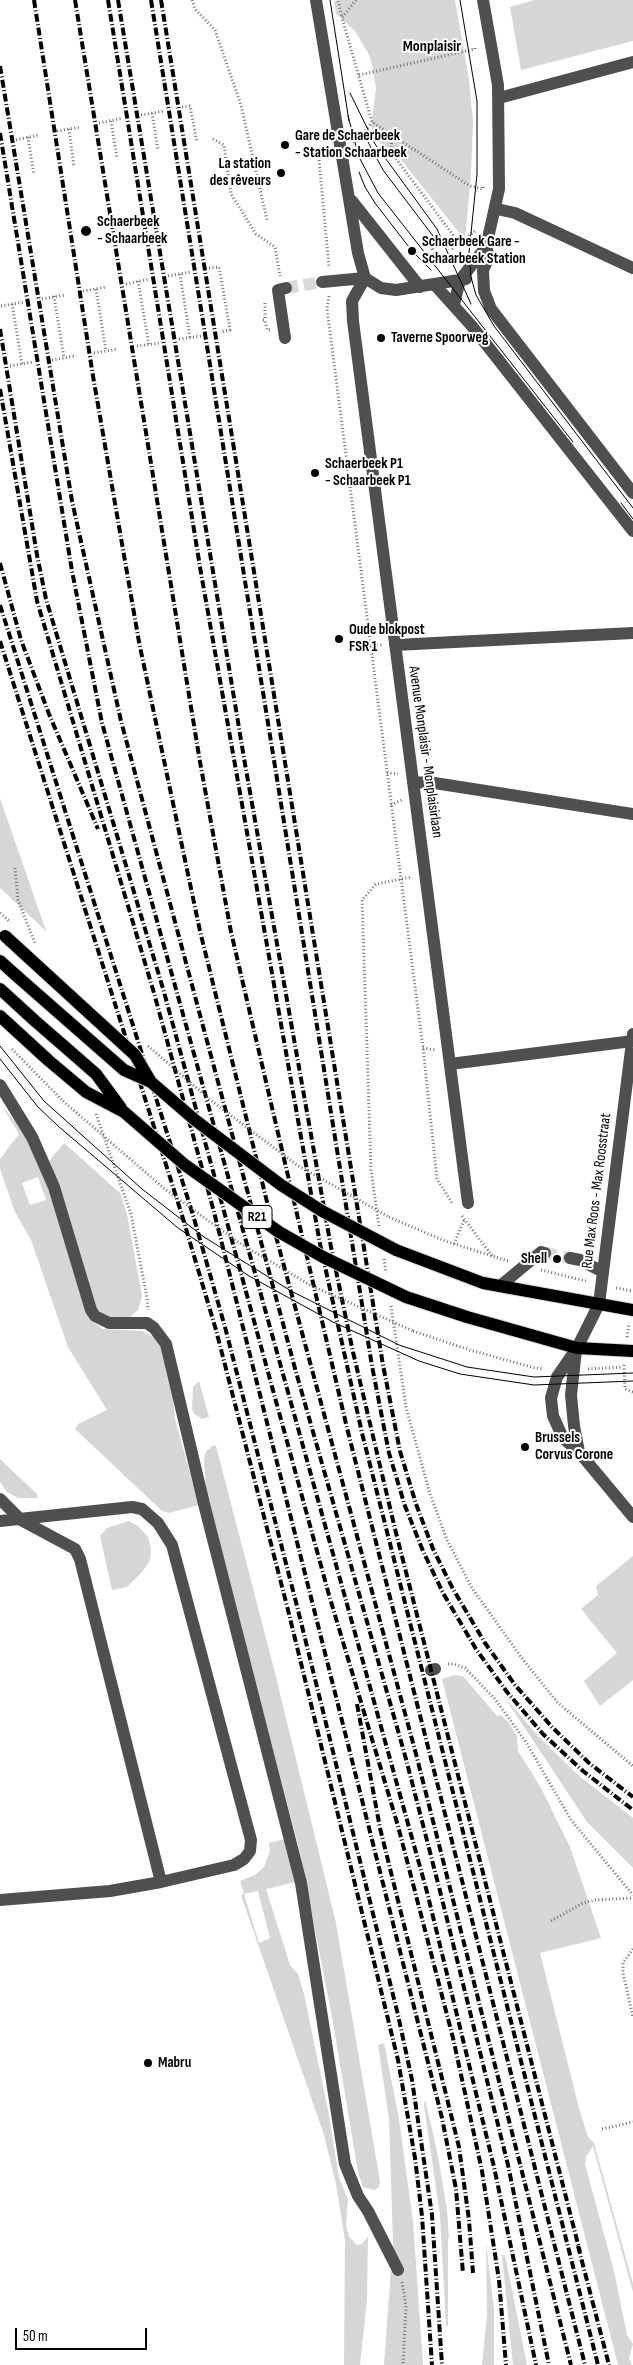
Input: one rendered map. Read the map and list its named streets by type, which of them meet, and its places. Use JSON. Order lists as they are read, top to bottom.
{
  "streets": {
    "main road": ["R21"],
    "street": ["Avenue Monplaisir - Monplaisirlaan", "Rue Max Roos - Max Roosstraat"]
  },
  "crossings": [
    ["Rue Max Roos - Max Roosstraat", "R21"]
  ],
  "districts": ["Monplaisir"],
  "places": [
    "Gare de Schaerbeek - Station Schaarbeek",
    "La station des rêveurs",
    "Schaerbeek - Schaarbeek",
    "Schaerbeek Gare - Schaarbeek Station",
    "Taverne Spoorweg",
    "Schaerbeek P1 - Schaarbeek P1",
    "Oude blokpost FSR 1",
    "Shell",
    "Brussels Corvus Corone",
    "Mabru"
  ],
  "scale_bar": "50 m"
}
